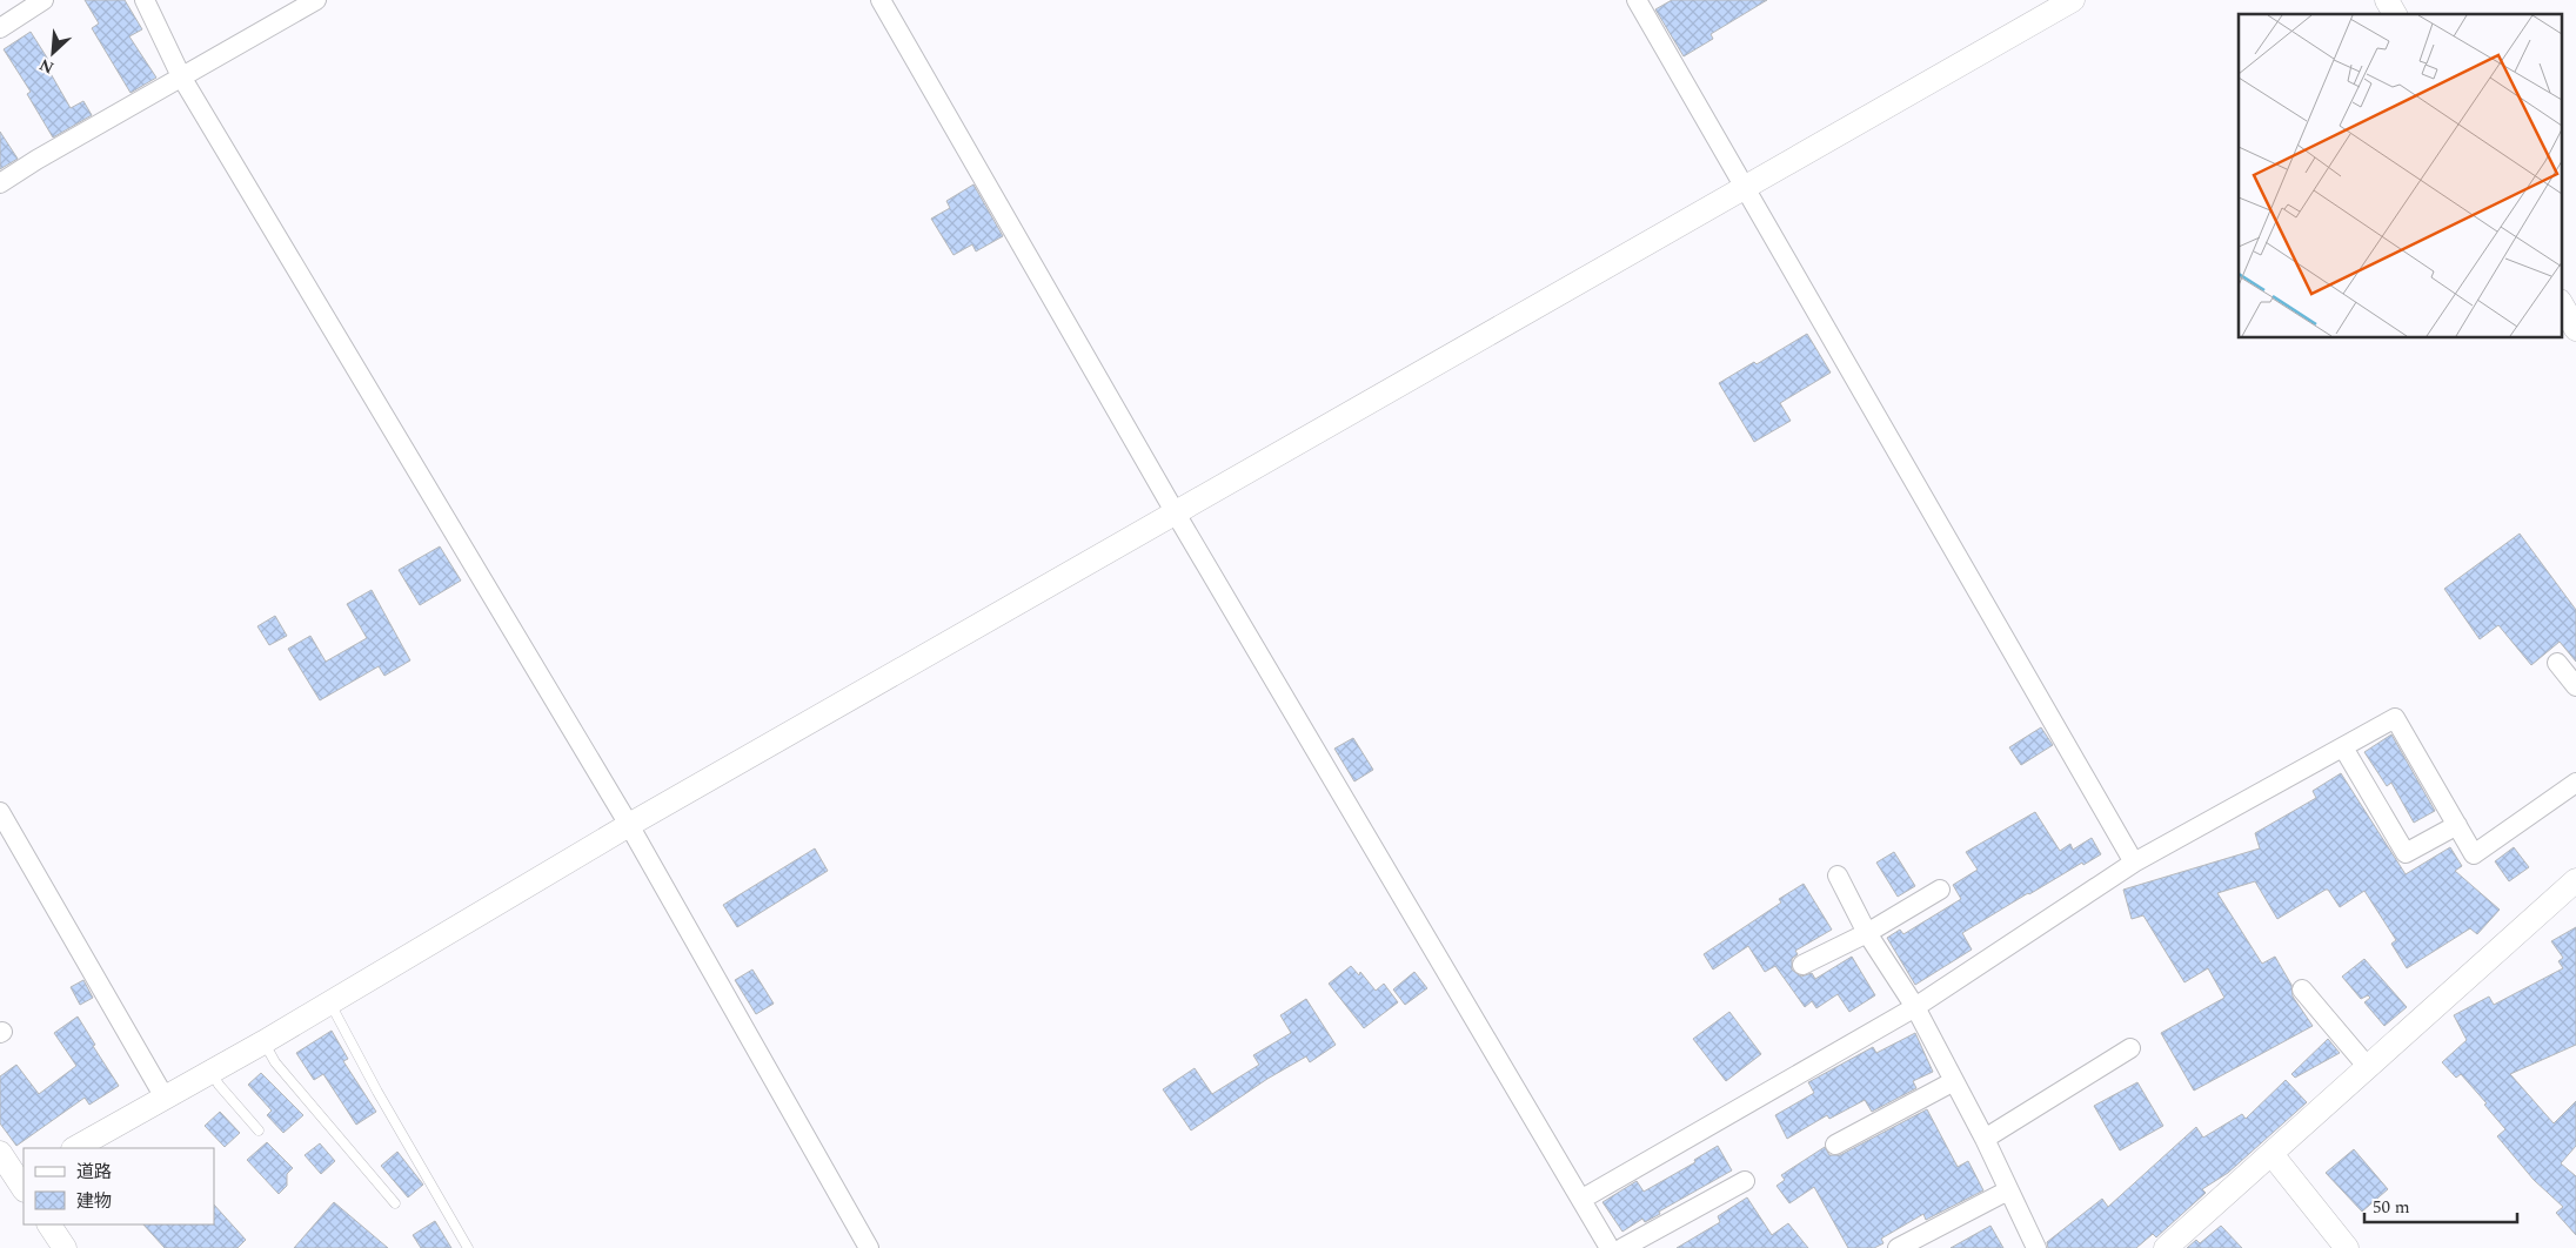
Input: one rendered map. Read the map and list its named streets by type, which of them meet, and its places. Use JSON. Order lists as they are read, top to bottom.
{
  "legend": ["道路", "建物"],
  "scale_bar": "50 m",
  "north": "bottom left"
}
